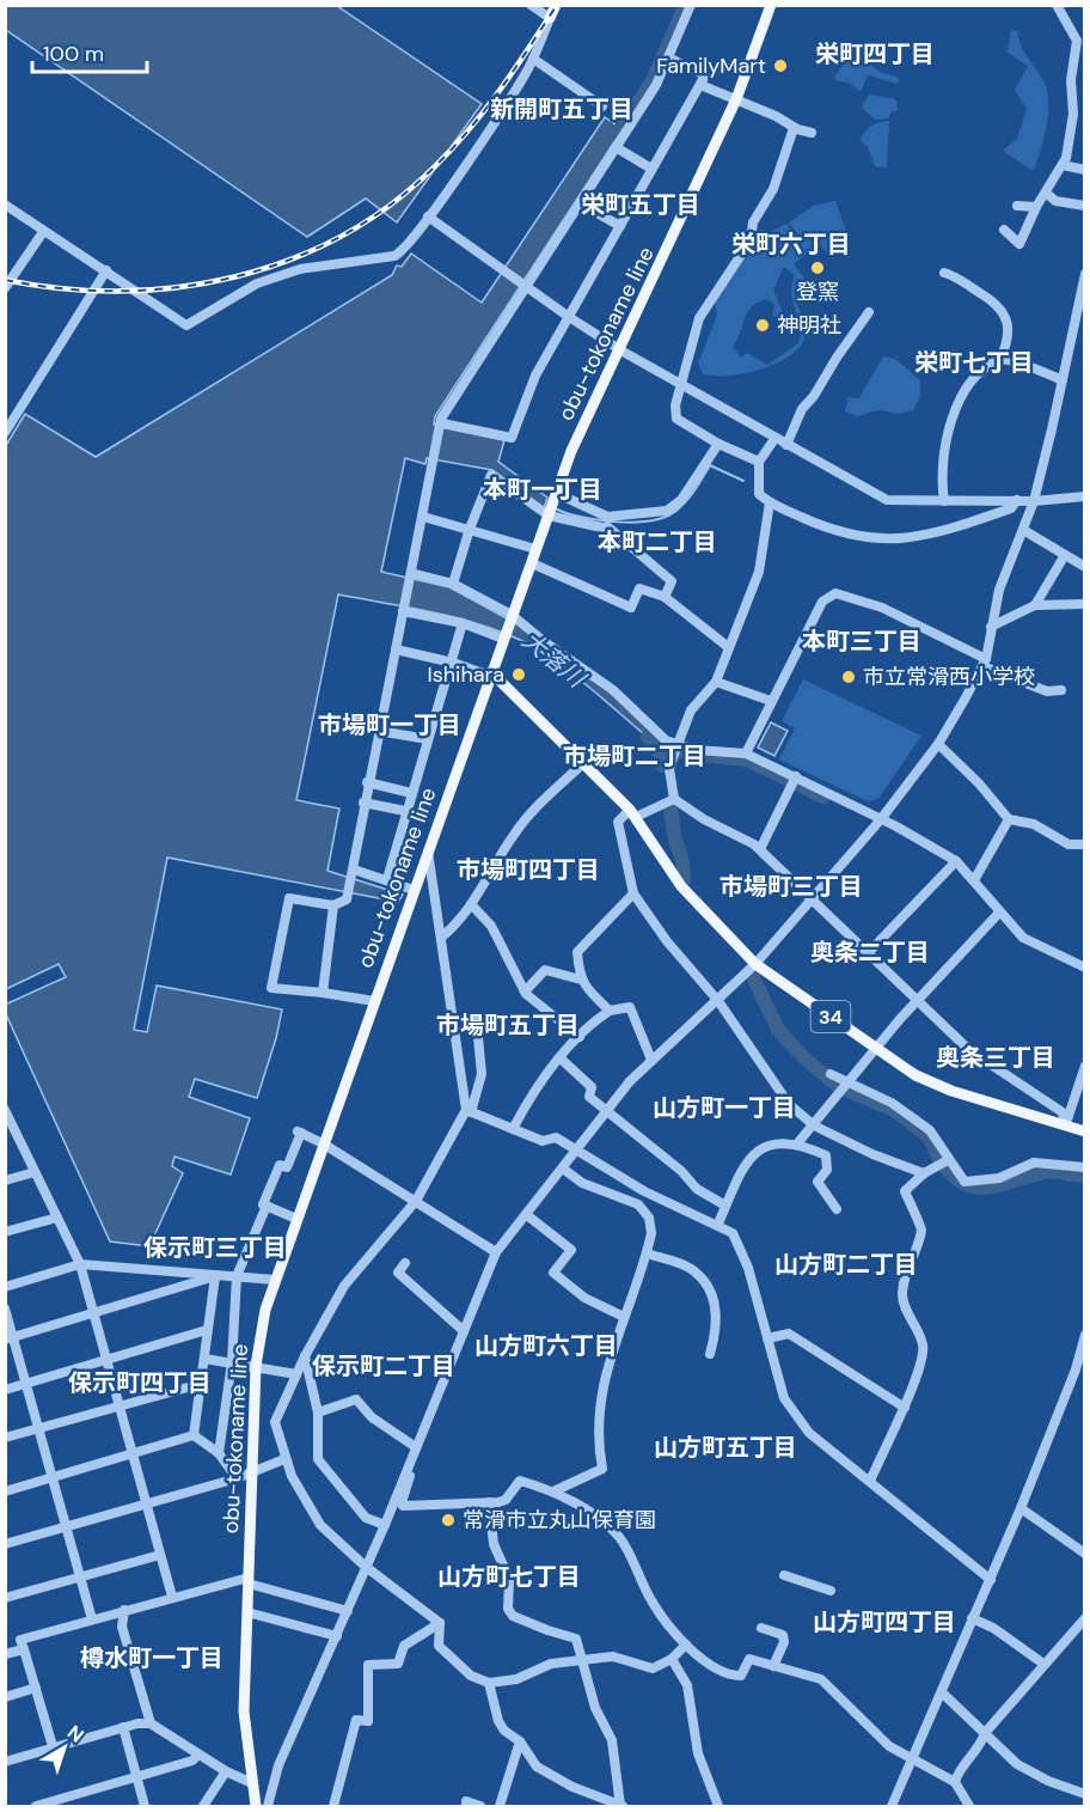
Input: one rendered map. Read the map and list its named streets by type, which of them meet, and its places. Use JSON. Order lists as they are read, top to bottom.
{
  "streets": {
    "main road": ["obu-tokoname line", "34"]
  },
  "crossings": [
    ["obu-tokoname line", "34"]
  ],
  "districts": [
    "栄町四丁目",
    "新開町五丁目",
    "栄町五丁目",
    "栄町六丁目",
    "栄町七丁目",
    "本町一丁目",
    "本町二丁目",
    "本町三丁目",
    "市場町一丁目",
    "市場町二丁目",
    "市場町四丁目",
    "市場町三丁目",
    "奥条二丁目",
    "市場町五丁目",
    "奥条三丁目",
    "山方町一丁目",
    "保示町三丁目",
    "山方町二丁目",
    "山方町六丁目",
    "保示町二丁目",
    "保示町四丁目",
    "山方町五丁目",
    "山方町七丁目",
    "山方町四丁目",
    "樽水町一丁目"
  ],
  "water": ["大落川"],
  "places": [
    "FamilyMart",
    "登窯",
    "神明社",
    "Ishihara",
    "市立常滑西小学校",
    "常滑市立丸山保育園"
  ],
  "scale_bar": "100 m",
  "north": "top right"
}
